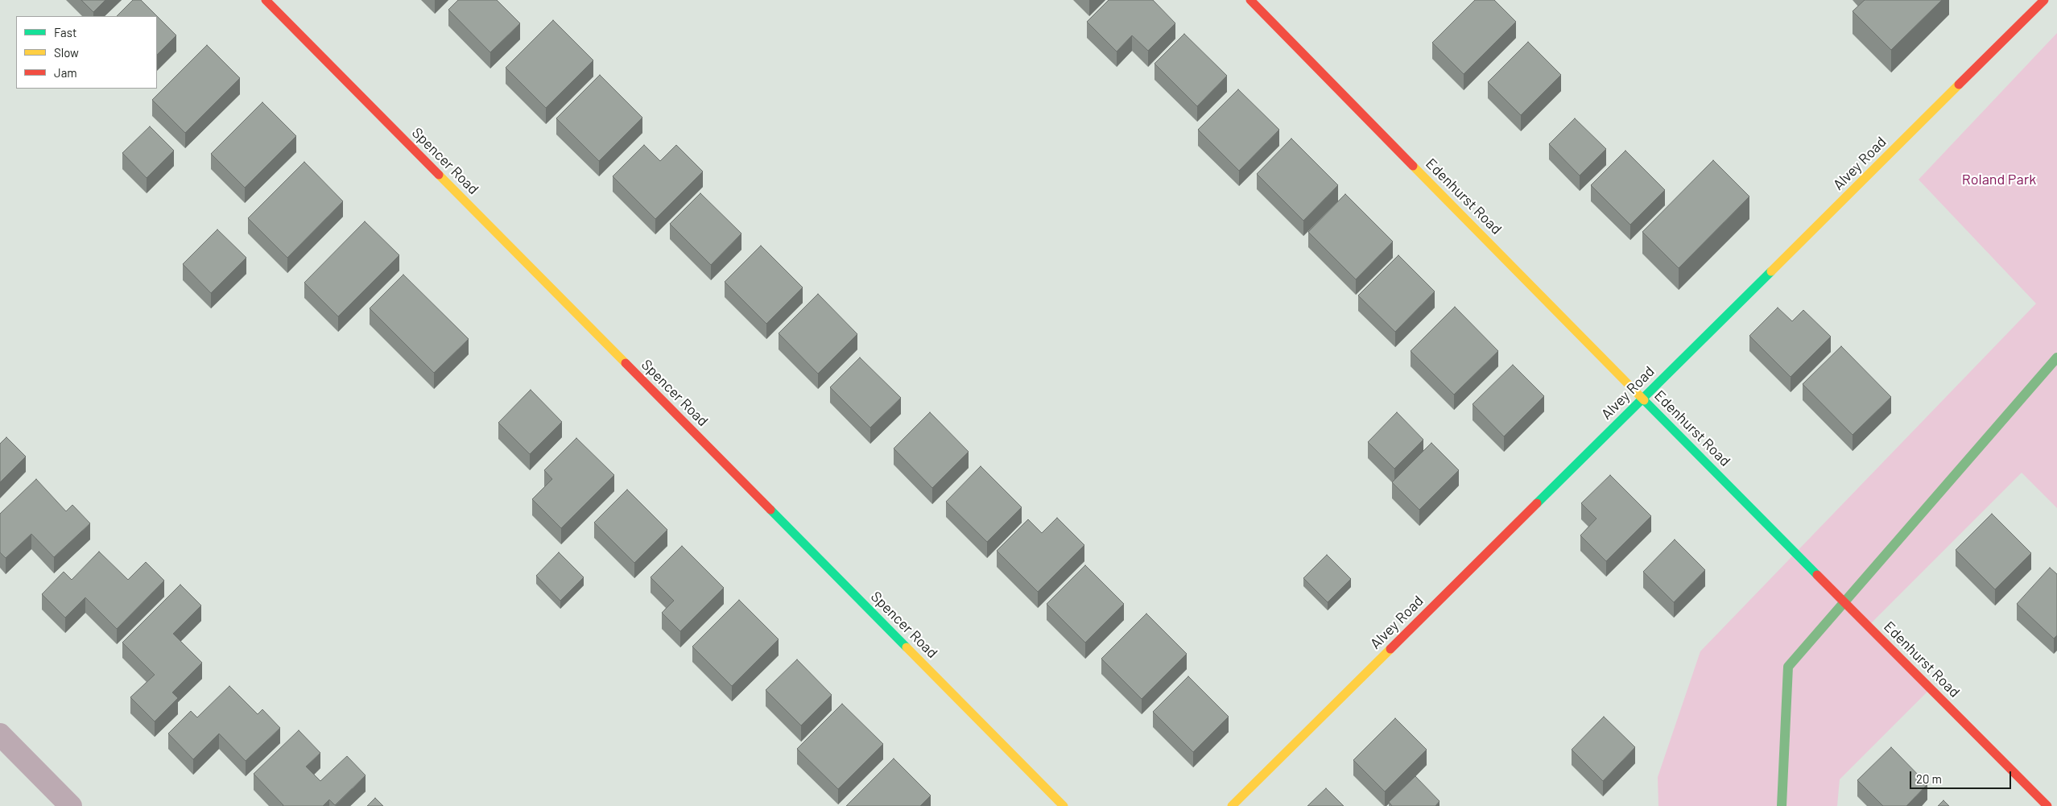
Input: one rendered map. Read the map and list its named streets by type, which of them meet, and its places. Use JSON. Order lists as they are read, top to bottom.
{
  "streets": {
    "street": ["Spencer Road", "Alvey Road", "Edenhurst Road"]
  },
  "crossings": [
    ["Alvey Road", "Edenhurst Road"]
  ],
  "parks": ["Roland Park"],
  "legend": ["Fast", "Slow", "Jam"],
  "scale_bar": "20 m"
}
